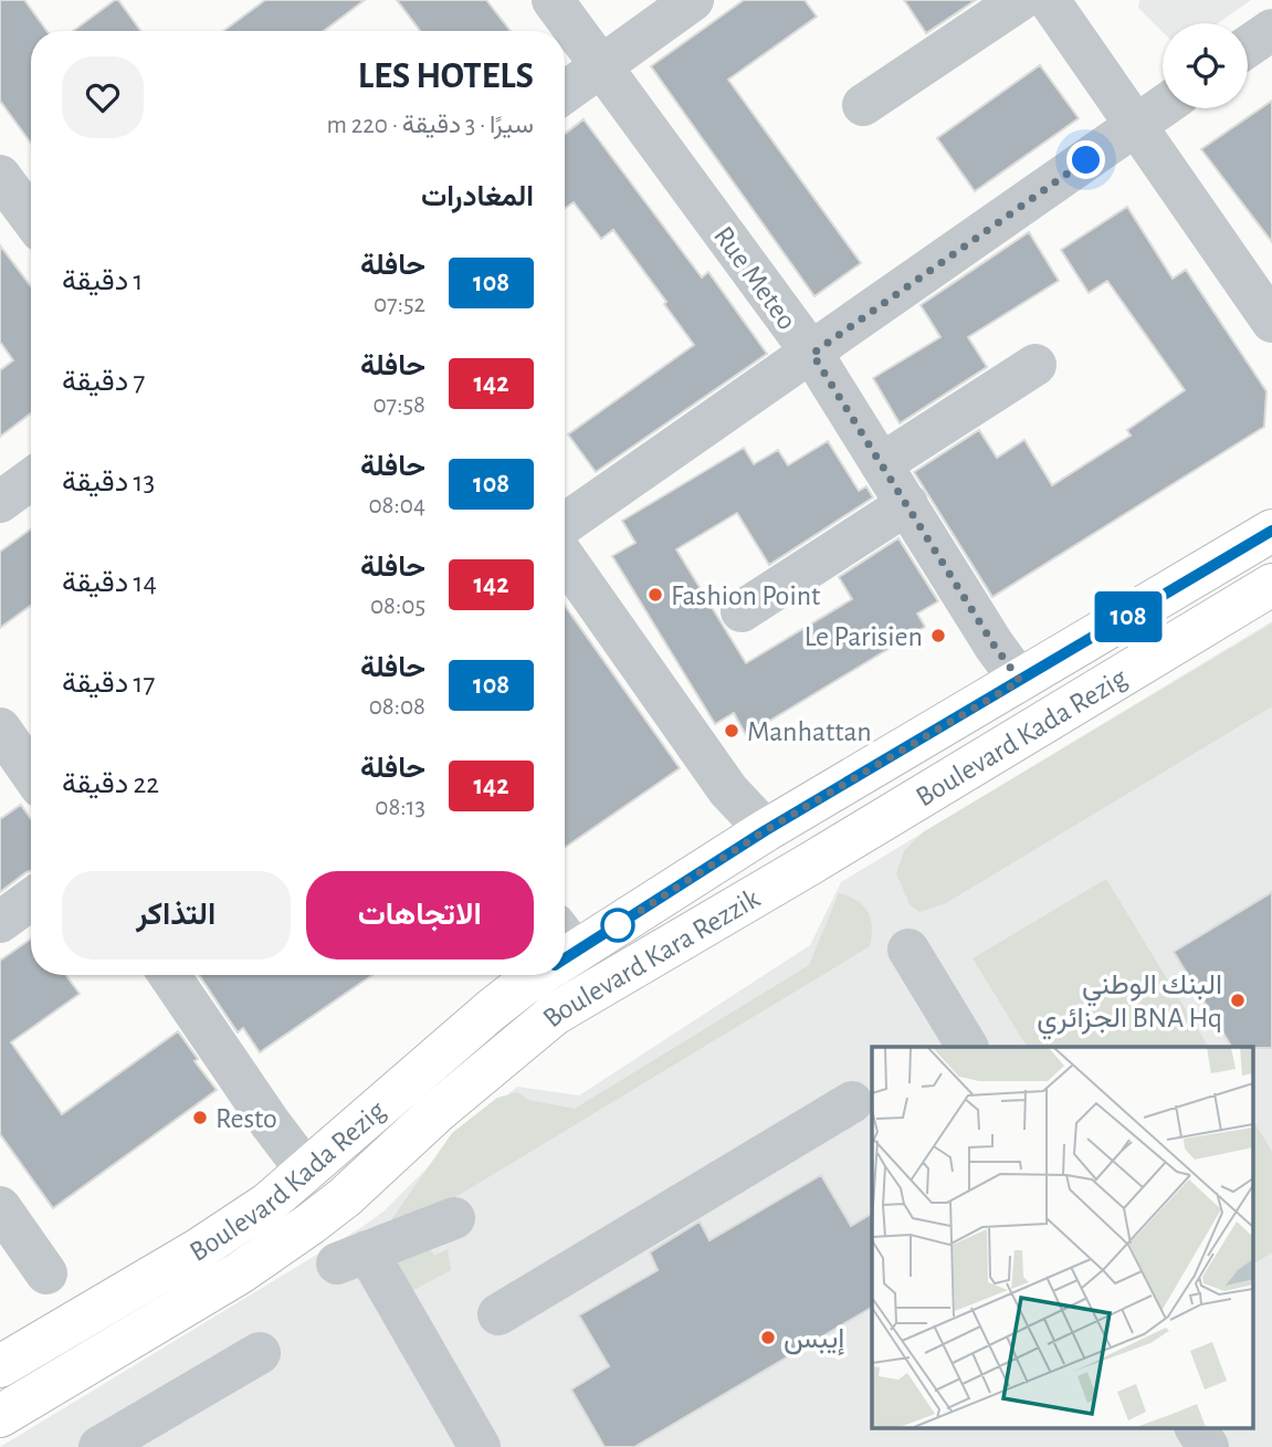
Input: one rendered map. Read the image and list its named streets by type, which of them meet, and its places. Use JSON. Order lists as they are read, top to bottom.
{
  "streets": {
    "main road": ["Boulevard Kada Rezig", "Boulevard Kara Rezzik"],
    "street": ["Rue Meteo"]
  },
  "crossings": [
    ["Rue Meteo", "Boulevard Kada Rezig"],
    ["Boulevard Kada Rezig", "Boulevard Kara Rezzik"]
  ],
  "places": [
    "Fashion Point",
    "Le Parisien",
    "Manhattan",
    "البنك الوطني الجزائري BNA Hq",
    "Resto",
    "إيبس"
  ],
  "lines": ["bus line 108"],
  "page": {
    "on_map": "108",
    "heading": [
      ["LES HOTELS", "سيرًا · 3 دقيقة · 220 m"],
      "المغادرات"
    ],
    "list": [
      {
        "mark": "108",
        "name": "حافلة",
        "note": "07:52",
        "value": "1 دقيقة"
      },
      {
        "mark": "142",
        "name": "حافلة",
        "note": "07:58",
        "value": "7 دقيقة"
      },
      {
        "mark": "108",
        "name": "حافلة",
        "note": "08:04",
        "value": "13 دقيقة"
      },
      {
        "mark": "142",
        "name": "حافلة",
        "note": "08:05",
        "value": "14 دقيقة"
      },
      {
        "mark": "108",
        "name": "حافلة",
        "note": "08:08",
        "value": "17 دقيقة"
      },
      {
        "mark": "142",
        "name": "حافلة",
        "note": "08:13",
        "value": "22 دقيقة"
      }
    ],
    "buttons": ["الاتجاهات", "التذاكر"]
  }
}
